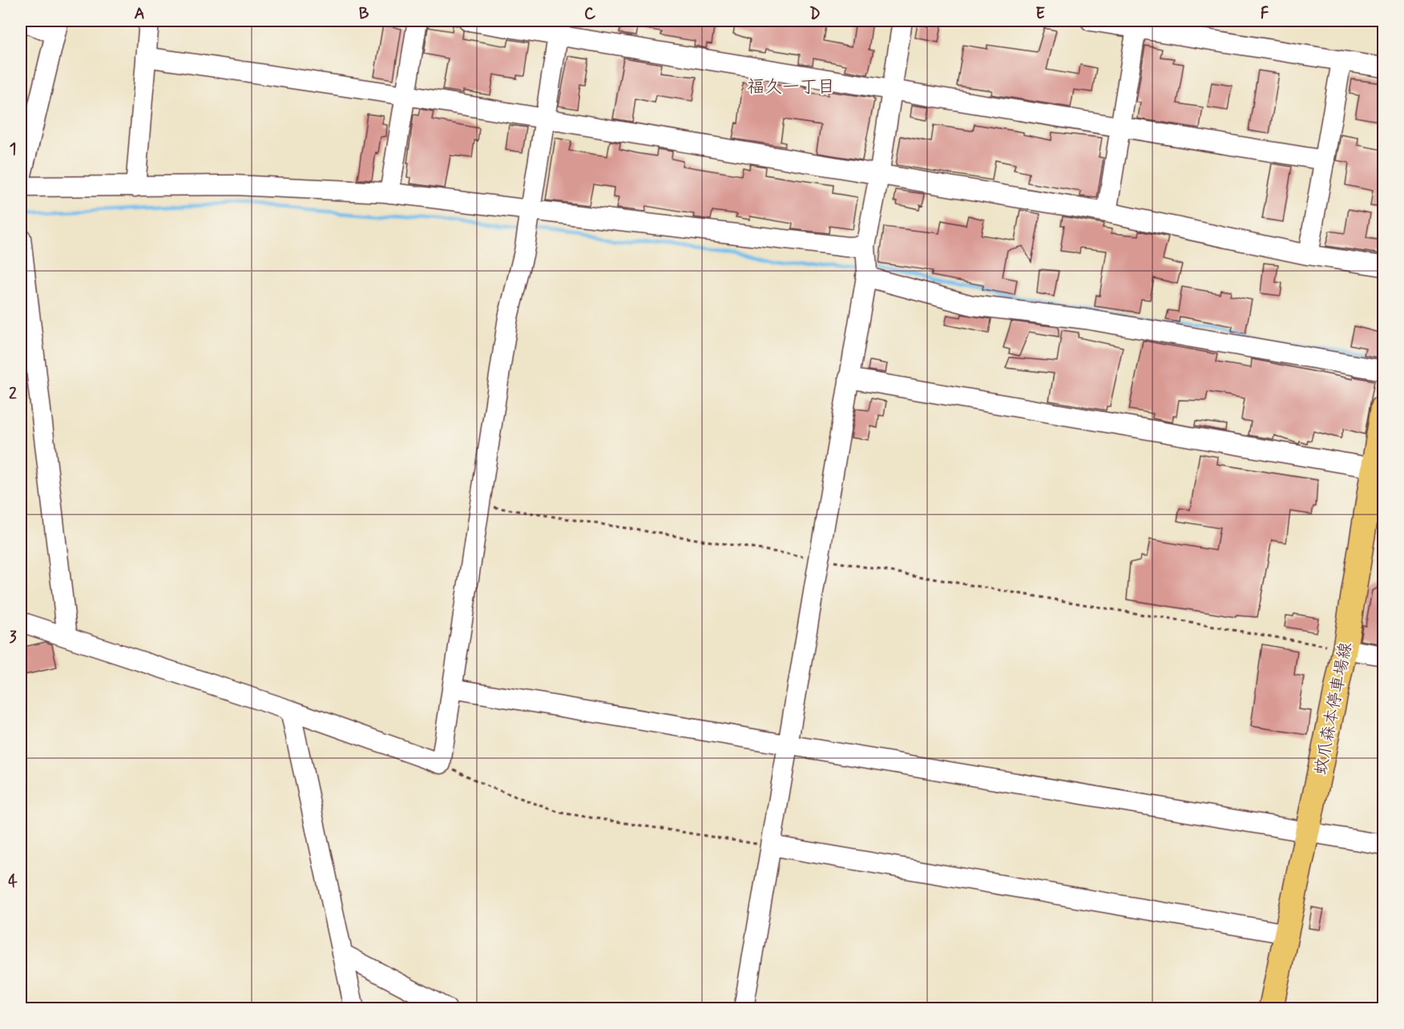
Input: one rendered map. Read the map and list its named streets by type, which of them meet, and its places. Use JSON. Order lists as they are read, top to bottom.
{
  "streets": {
    "main road": ["蚊爪森本停車場線"]
  },
  "districts": ["福久一丁目"],
  "grid": {
    "columns": [
      "A",
      "B",
      "C",
      "D",
      "E",
      "F"
    ],
    "rows": [
      "1",
      "2",
      "3",
      "4"
    ]
  }
}
